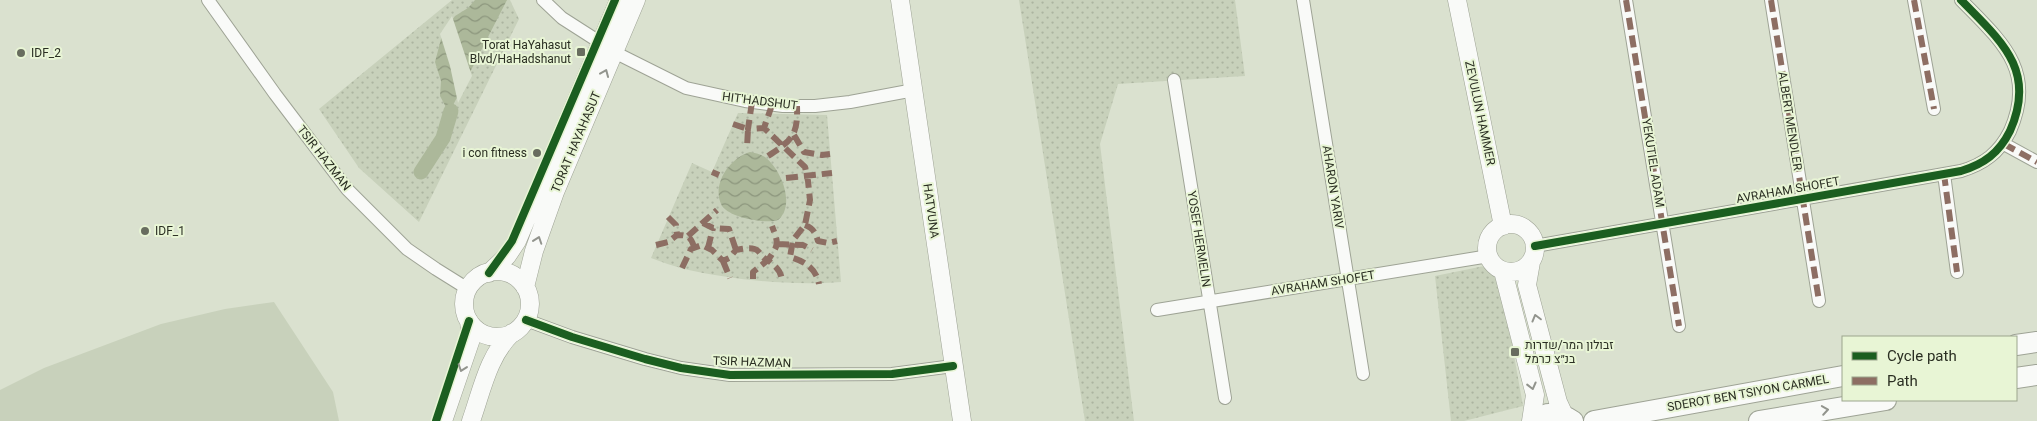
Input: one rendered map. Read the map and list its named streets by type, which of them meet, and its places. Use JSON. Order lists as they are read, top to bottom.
{
  "streets": {
    "main road": ["SDEROT BEN TSIYON CARMEL"],
    "street": [
      "HIT'HADSHUT",
      "ZEVULUN HAMMER",
      "ALBERT MENDLER",
      "TORAT HAYAHASUT",
      "TSIR HAZMAN",
      "YEKUTIEL ADAM",
      "AHARON YARIV",
      "AVRAHAM SHOFET",
      "HATVUNA",
      "YOSEF HERMELIN"
    ]
  },
  "crossings": [
    ["HIT'HADSHUT", "TORAT HAYAHASUT"],
    ["HIT'HADSHUT", "HATVUNA"],
    ["ZEVULUN HAMMER", "AVRAHAM SHOFET"],
    ["ALBERT MENDLER", "AVRAHAM SHOFET"],
    ["TORAT HAYAHASUT", "TSIR HAZMAN"],
    ["TSIR HAZMAN", "HATVUNA"],
    ["YEKUTIEL ADAM", "AVRAHAM SHOFET"],
    ["AHARON YARIV", "AVRAHAM SHOFET"],
    ["AVRAHAM SHOFET", "YOSEF HERMELIN"]
  ],
  "places": {
    "transit": ["Torat HaYahasut Blvd/HaHadshanut", "זבולון המר/שדרות בנ״צ כרמל"],
    "other": ["IDF_2", "i con fitness", "IDF_1"]
  },
  "legend": ["Cycle path", "Path"]
}
